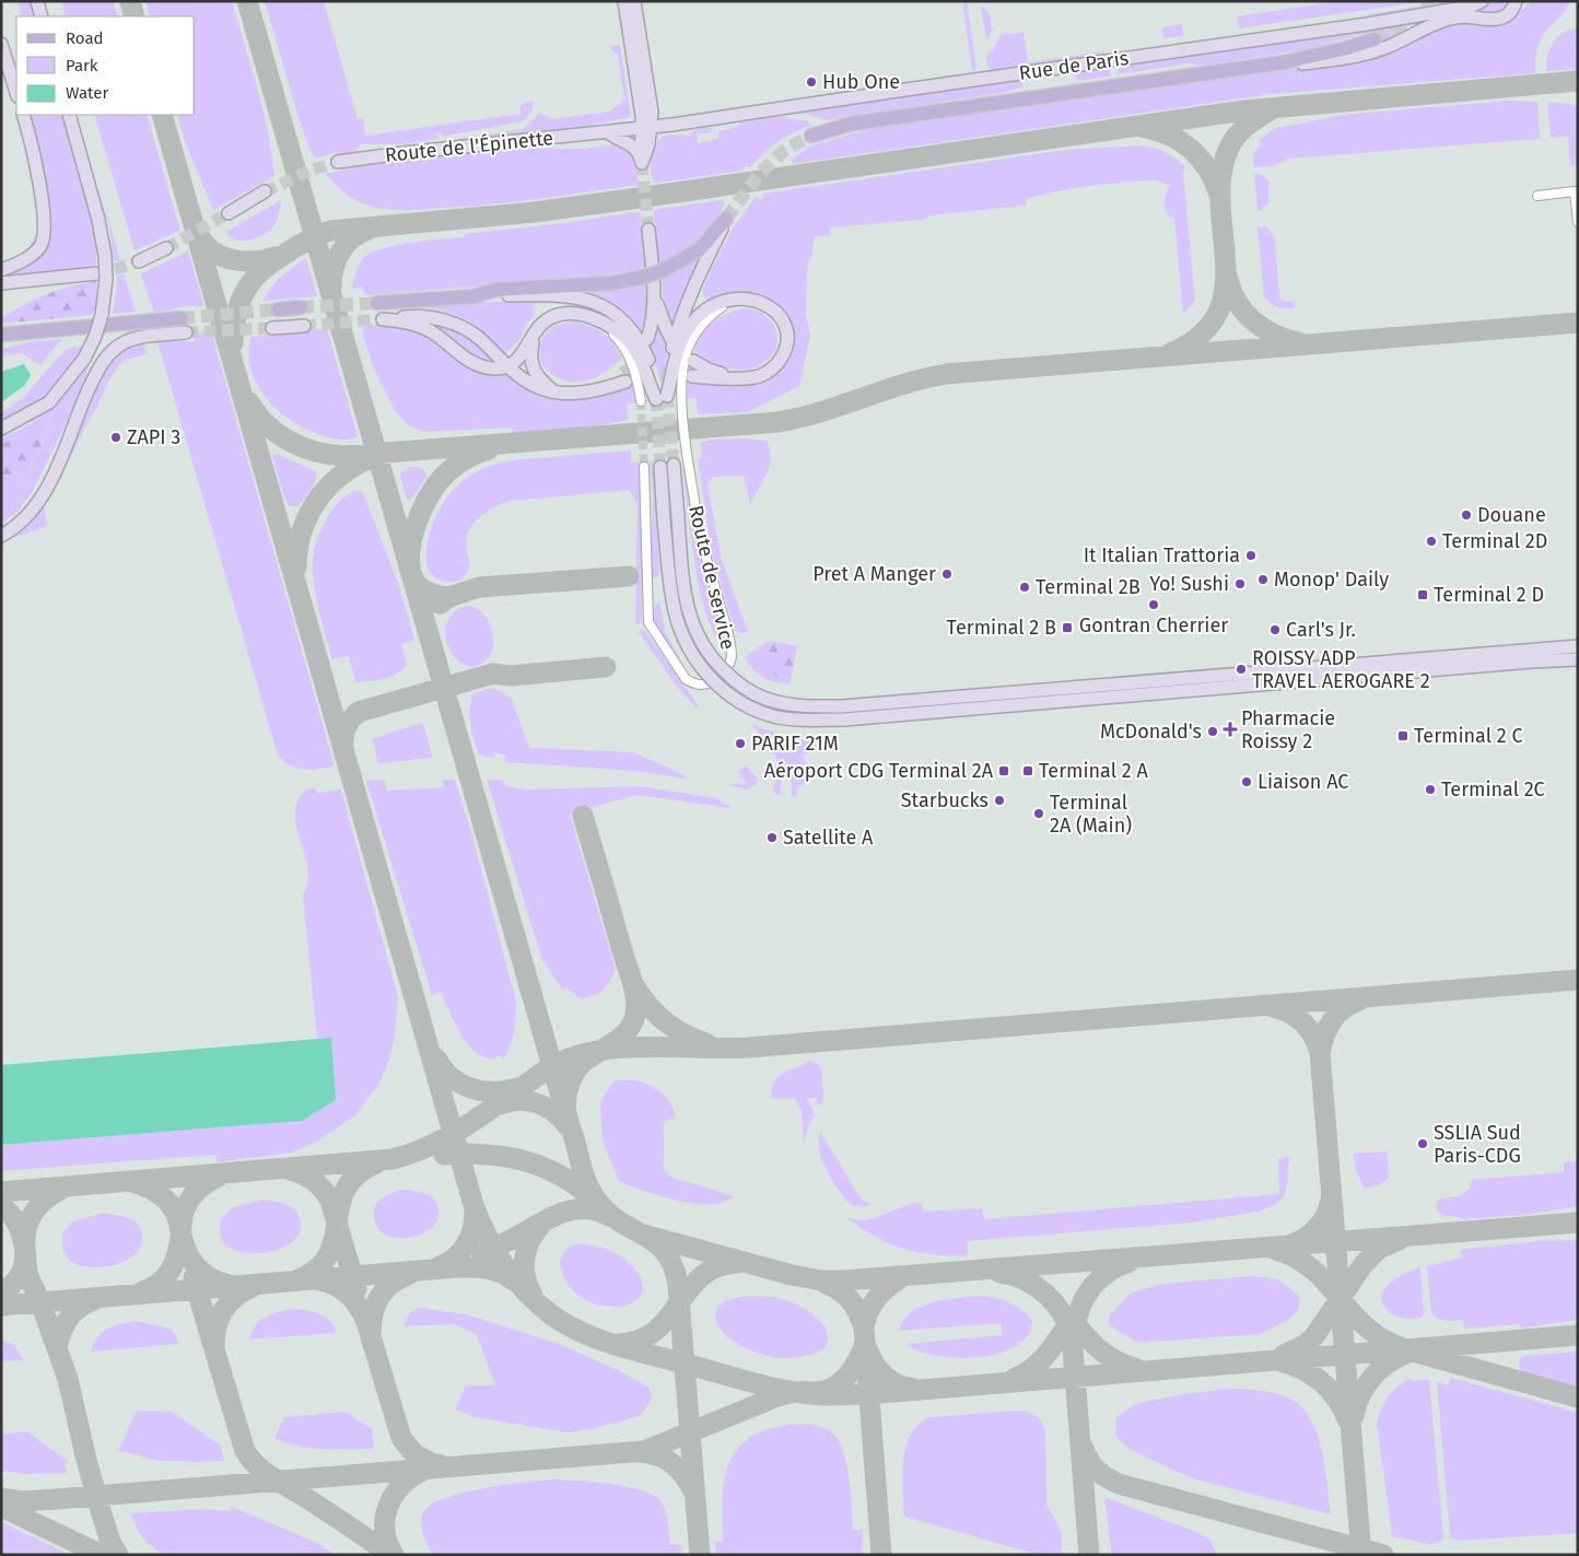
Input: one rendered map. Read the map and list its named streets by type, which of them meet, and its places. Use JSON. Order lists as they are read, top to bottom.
{
  "streets": {
    "main road": ["Rue de Paris", "Route de l'Épinette"],
    "street": ["Route de service"]
  },
  "crossings": [
    ["Rue de Paris", "Route de l'Épinette"]
  ],
  "places": {
    "other": [
      "Hub One",
      "ZAPI 3",
      "Douane",
      "Terminal 2D",
      "It Italian Trattoria",
      "Pret A Manger",
      "Monop' Daily",
      "Yo! Sushi",
      "Terminal 2B",
      "Gontran Cherrier",
      "Carl's Jr.",
      "ROISSY ADP TRAVEL AEROGARE 2",
      "McDonald's",
      "PARIF 21M",
      "Liaison AC",
      "Terminal 2C",
      "Starbucks",
      "Terminal 2A (Main)",
      "Satellite A",
      "SSLIA Sud Paris-CDG"
    ],
    "transit": [
      "Terminal 2 D",
      "Terminal 2 B",
      "Terminal 2 C",
      "Aéroport CDG Terminal 2A",
      "Terminal 2 A"
    ],
    "health": ["Pharmacie Roissy 2"]
  },
  "legend": ["Road", "Park", "Water"]
}
